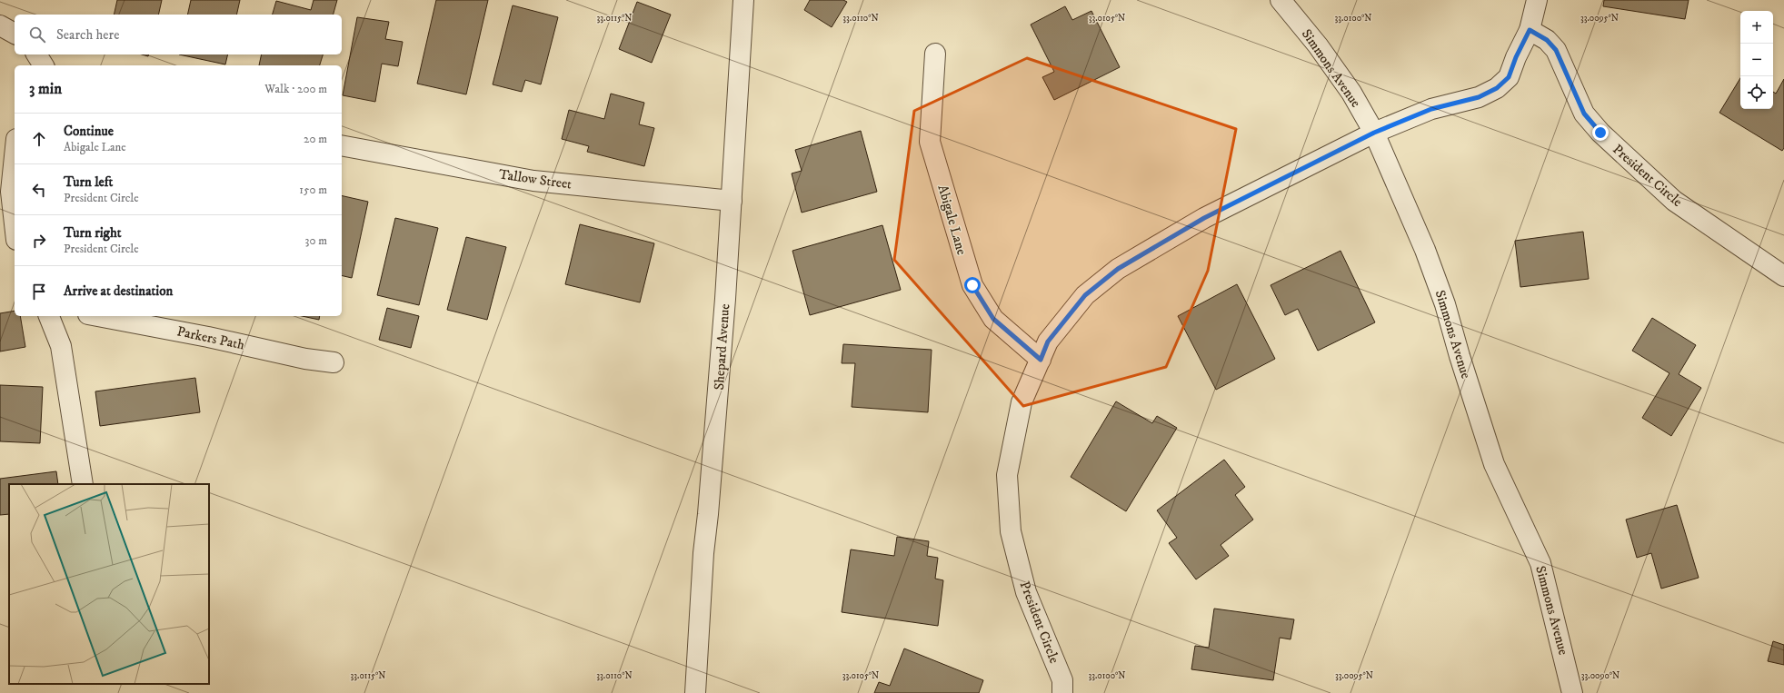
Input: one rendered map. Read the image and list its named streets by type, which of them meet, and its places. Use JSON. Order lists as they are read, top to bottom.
{
  "streets": {
    "street": [
      "Simmons Avenue",
      "President Circle",
      "Tallow Street",
      "Abigale Lane",
      "Parkers Path",
      "Shepard Avenue"
    ]
  },
  "crossings": [
    ["Simmons Avenue", "President Circle"],
    ["President Circle", "Abigale Lane"],
    ["Tallow Street", "Shepard Avenue"]
  ],
  "page": {
    "map_buttons": ["+", "−"],
    "search": "Search here",
    "heading": ["3 min", "Walk · 200 m"],
    "list": [
      ["Continue", "Abigale Lane", "20 m"],
      ["Turn left", "President Circle", "150 m"],
      ["Turn right", "President Circle", "30 m"],
      "Arrive at destination"
    ]
  },
  "coordinates": [
    "33.0115°N",
    "33.0110°N",
    "33.0105°N",
    "33.0100°N",
    "33.0095°N",
    "33.0090°N"
  ]
}
